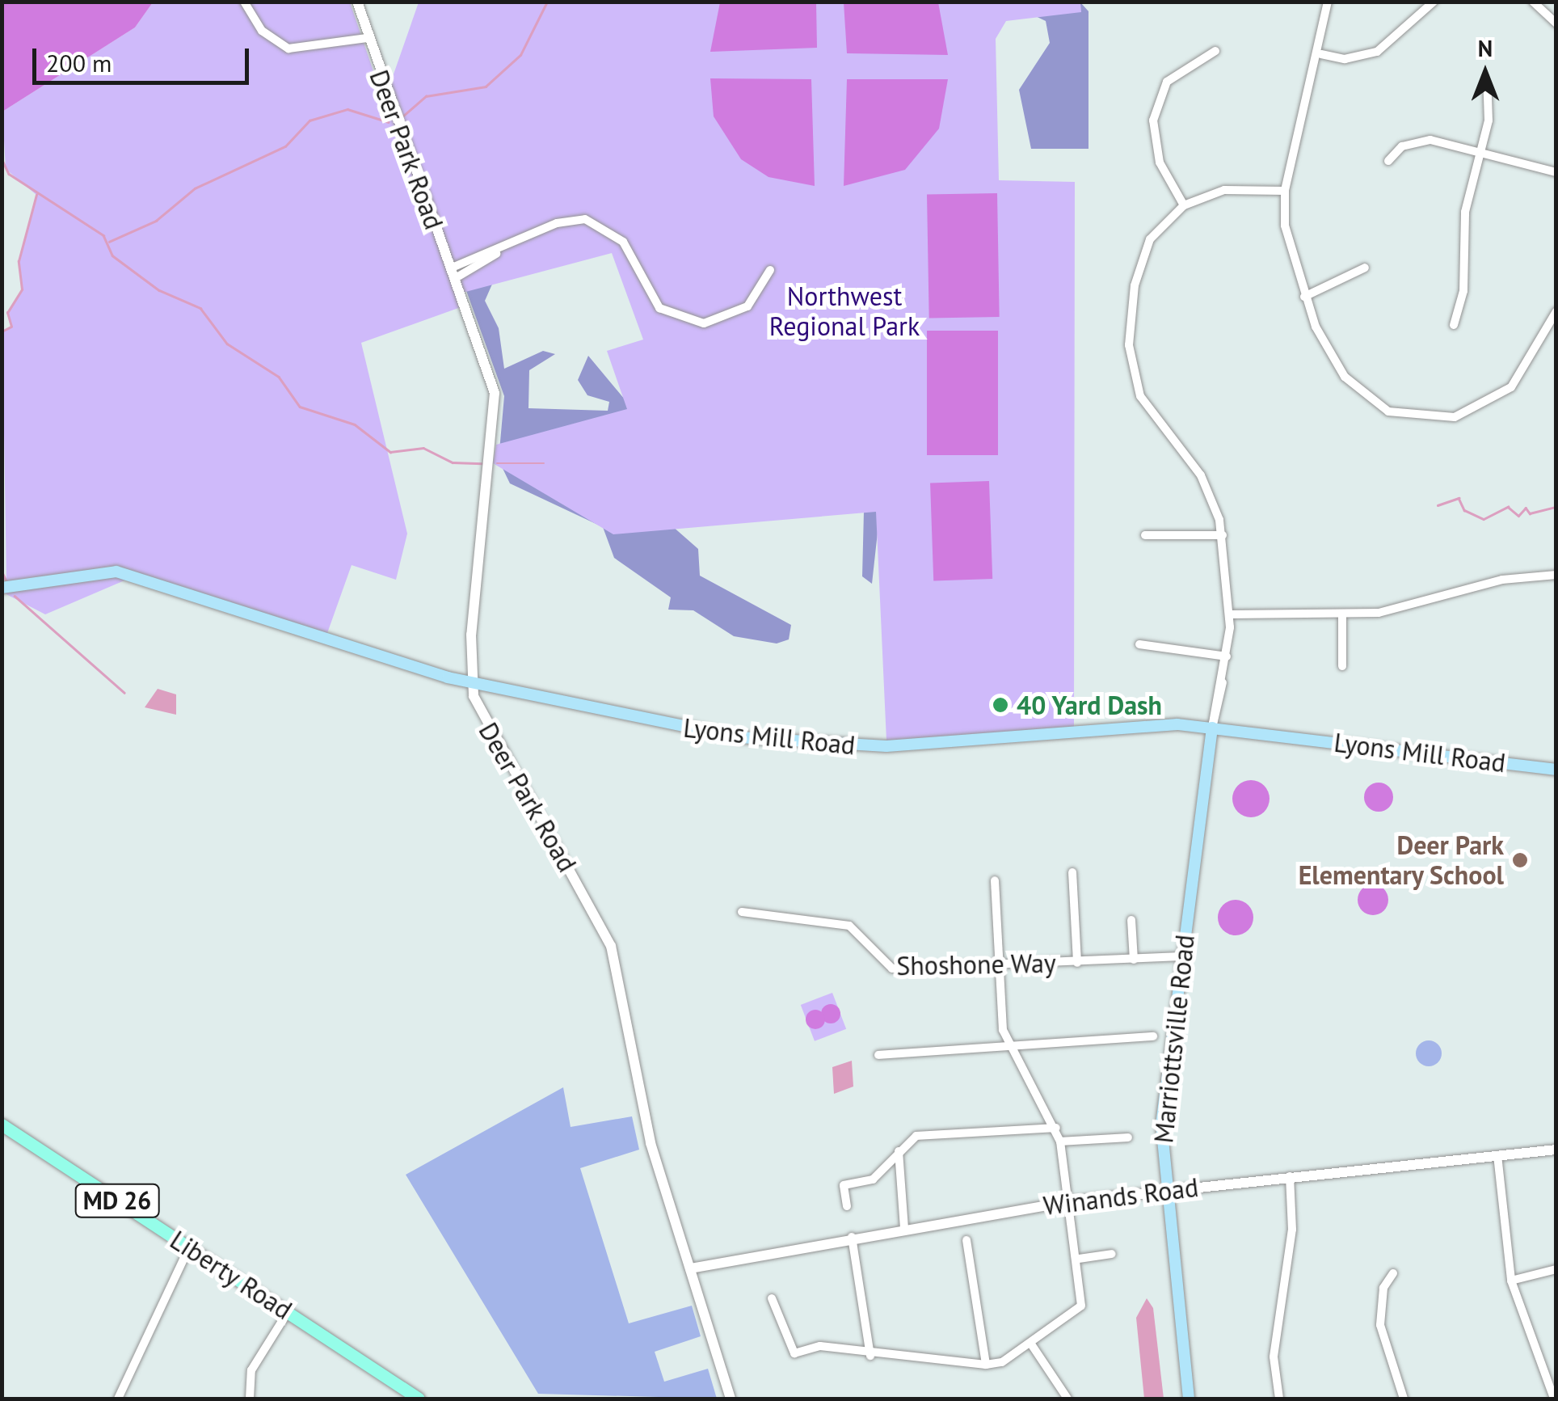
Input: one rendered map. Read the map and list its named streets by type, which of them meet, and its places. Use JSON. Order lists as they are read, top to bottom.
{
  "streets": {
    "main road": [
      "Lyons Mill Road",
      "Marriottsville Road",
      "MD 26",
      "Liberty Road"
    ],
    "street": ["Deer Park Road", "Shoshone Way", "Winands Road"]
  },
  "crossings": [
    ["Deer Park Road", "Lyons Mill Road"],
    ["Deer Park Road", "Winands Road"],
    ["Lyons Mill Road", "Marriottsville Road"],
    ["Shoshone Way", "Marriottsville Road"],
    ["Marriottsville Road", "Winands Road"]
  ],
  "parks": ["Northwest Regional Park"],
  "places": ["40 Yard Dash", "Deer Park Elementary School"],
  "scale_bar": "200 m",
  "north": "top"
}
